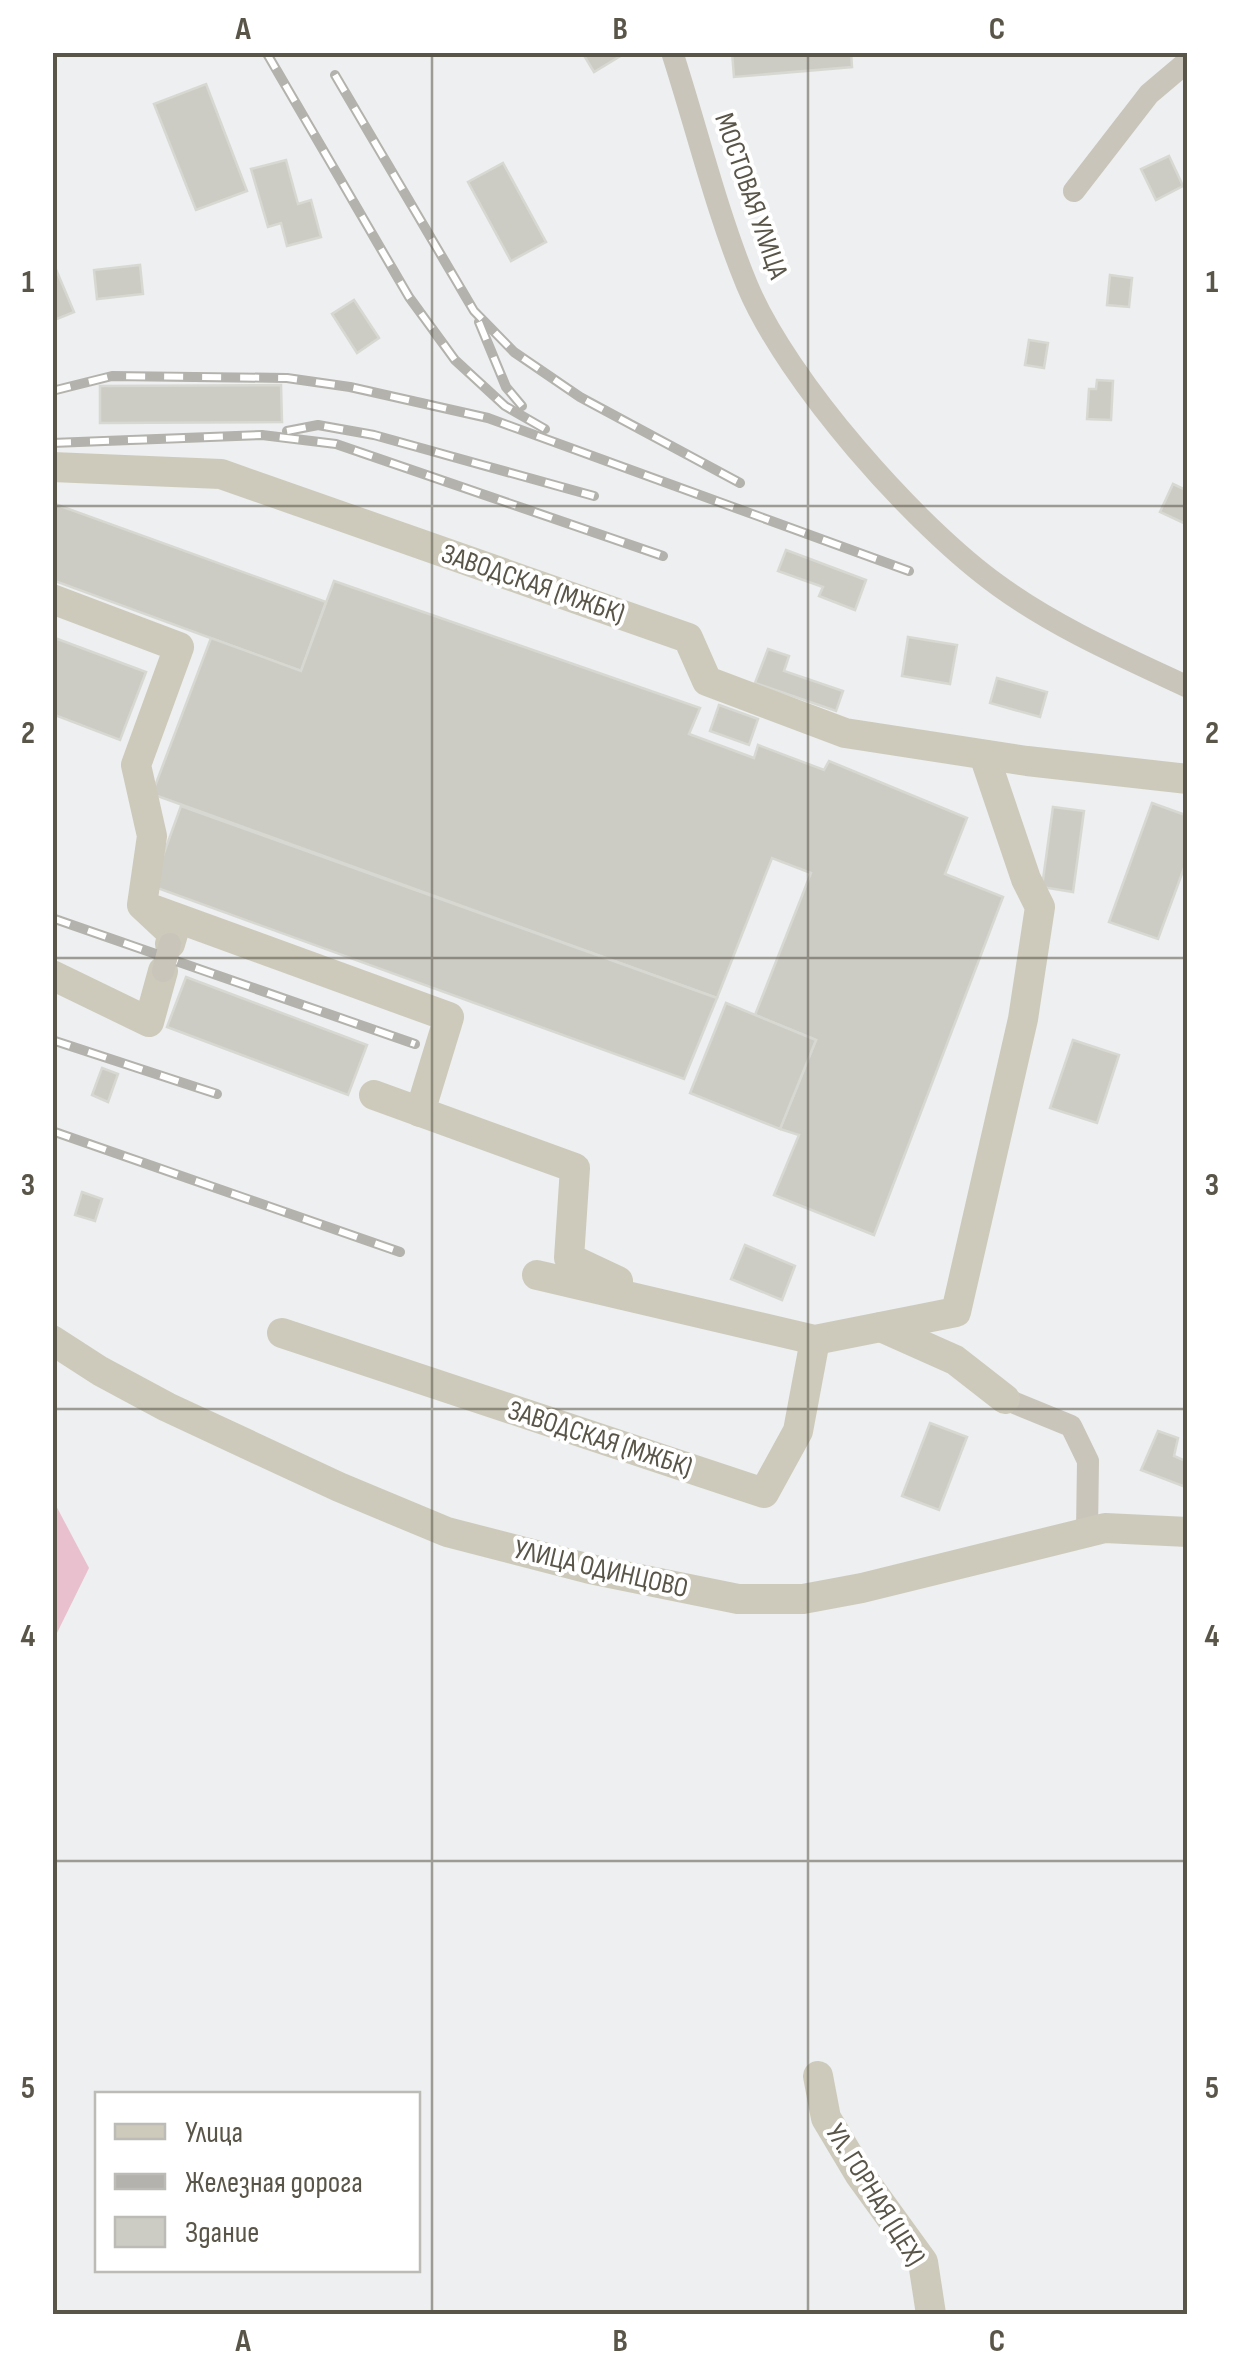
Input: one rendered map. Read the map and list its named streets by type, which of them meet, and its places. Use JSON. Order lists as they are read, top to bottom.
{
  "streets": {
    "street": [
      "МОСТОВАЯ УЛИЦА",
      "ЗАВОДСКАЯ (МЖБК)",
      "УЛИЦА ОДИНЦОВО",
      "УЛ. ГОРНАЯ (ЦЕХ)"
    ]
  },
  "legend": ["Улица", "Железная дорога", "Здание"],
  "grid": {
    "columns": ["A", "B", "C"],
    "rows": [
      "1",
      "2",
      "3",
      "4",
      "5"
    ]
  }
}
